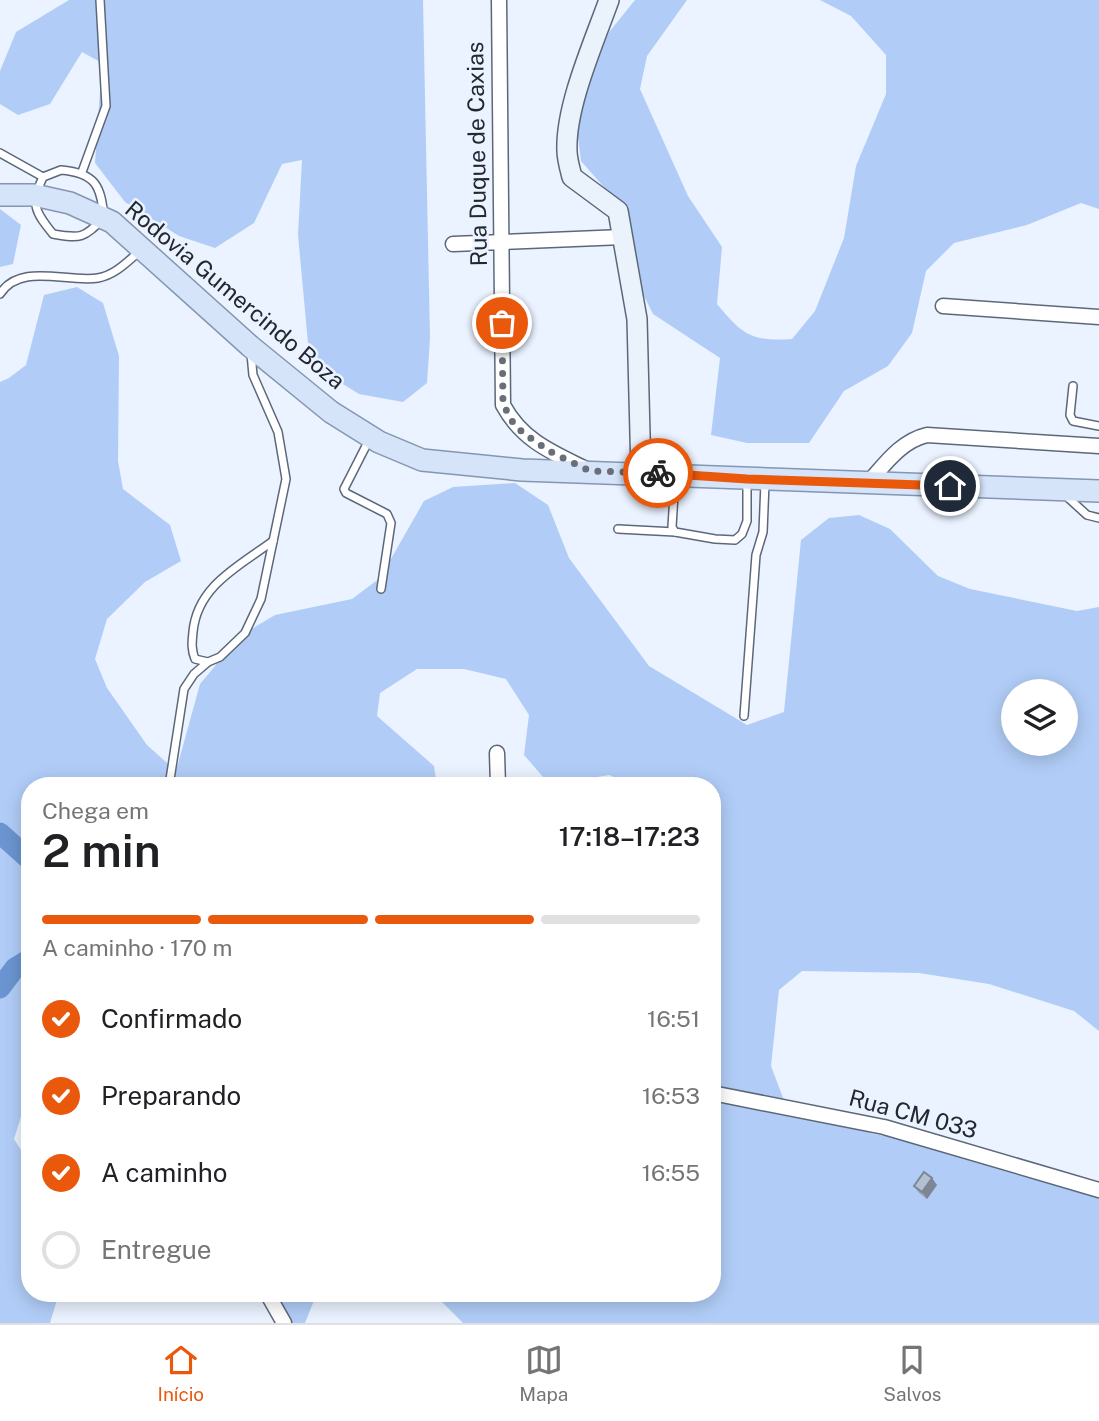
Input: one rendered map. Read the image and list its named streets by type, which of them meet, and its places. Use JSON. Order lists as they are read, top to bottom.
{
  "streets": {
    "main road": ["Rodovia Gumercindo Boza"],
    "street": ["Rua Duque de Caxias", "Rua CM 033"]
  },
  "crossings": [
    ["Rua Duque de Caxias", "Rodovia Gumercindo Boza"]
  ],
  "page": {
    "heading": ["2 min", "Chega em", "17:18–17:23"],
    "bar": "A caminho · 170 m",
    "list": [
      ["Confirmado", "16:51"],
      ["Preparando", "16:53"],
      ["A caminho", "16:55"],
      "Entregue"
    ],
    "tabs": ["Início", "Mapa", "Salvos"]
  }
}
